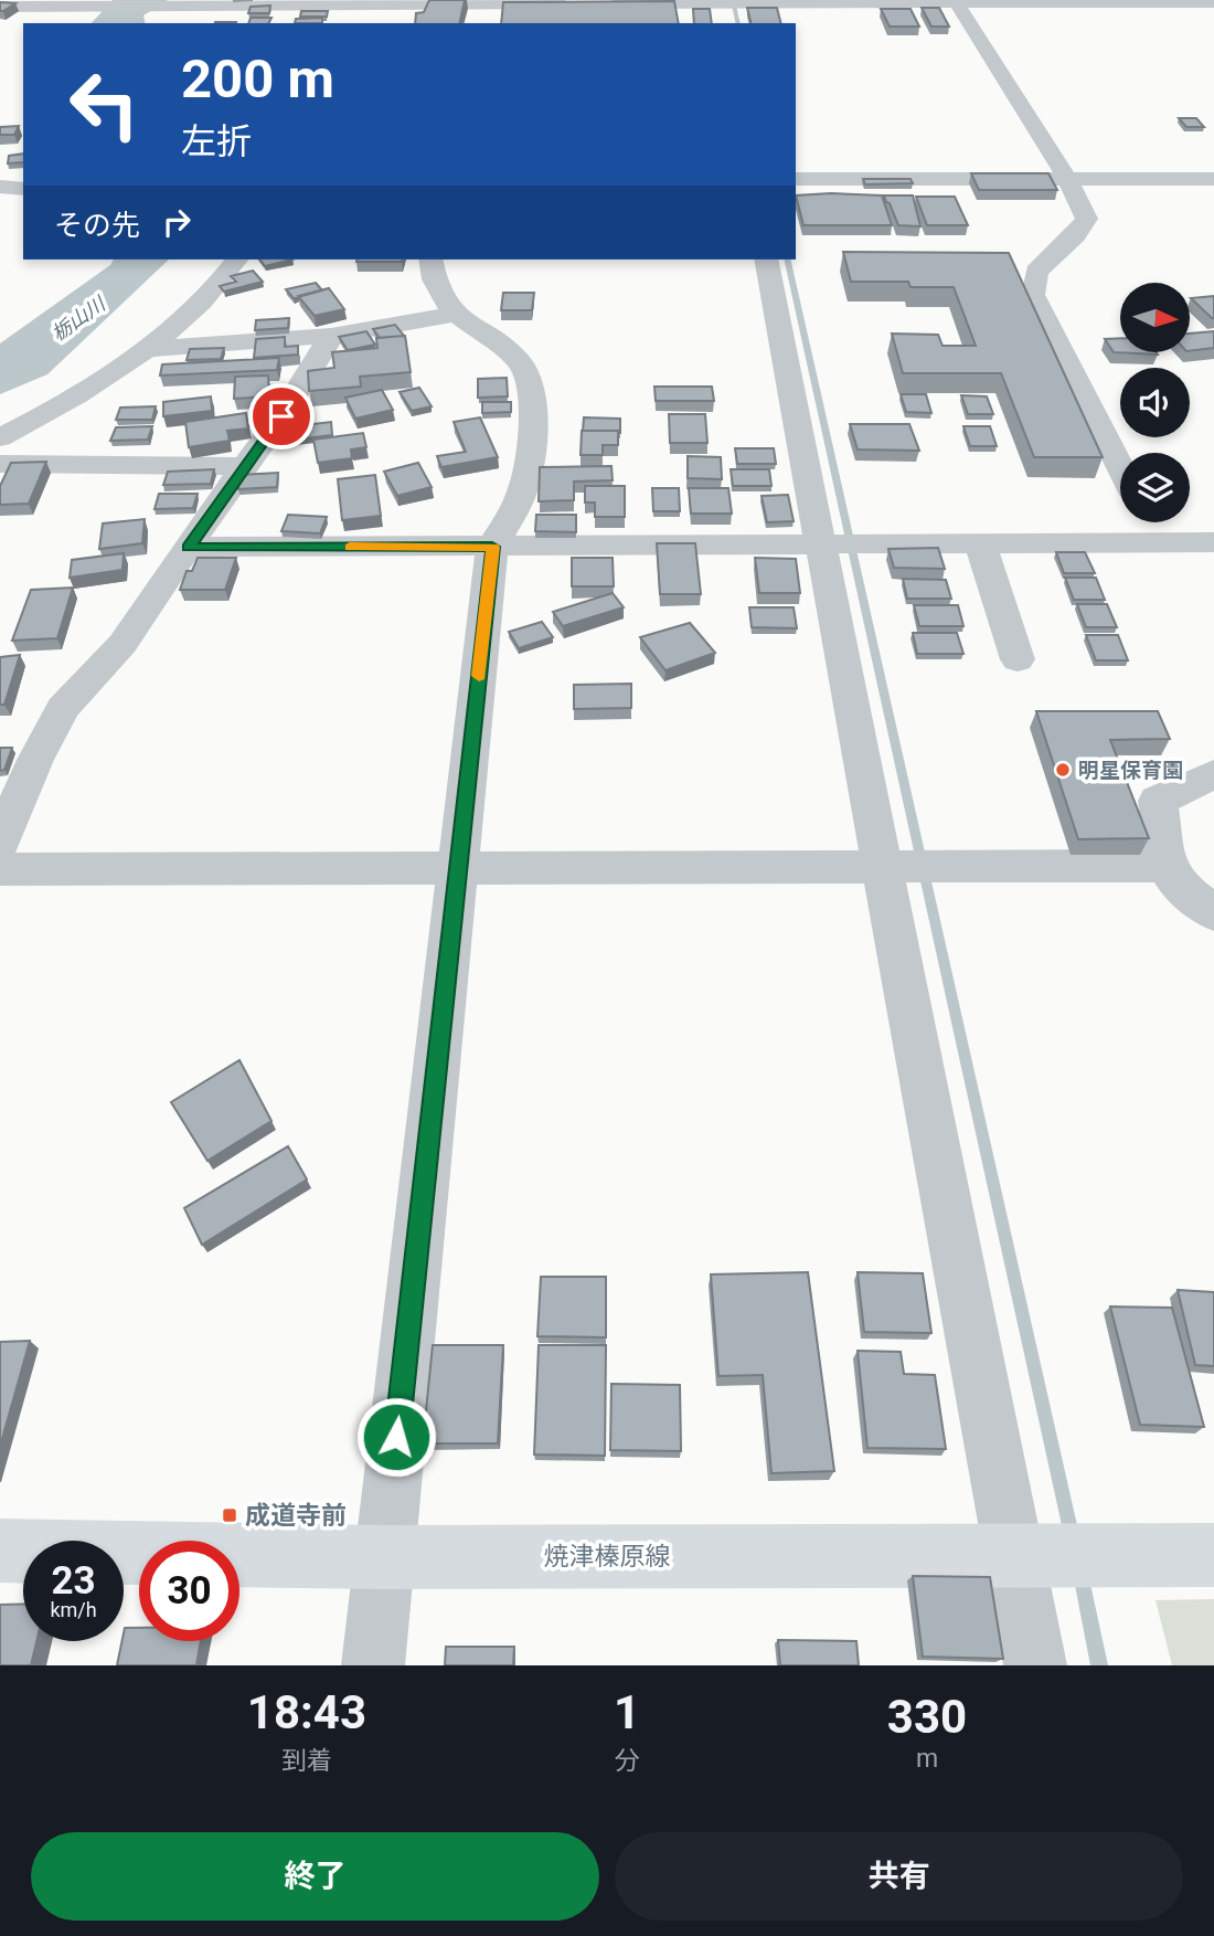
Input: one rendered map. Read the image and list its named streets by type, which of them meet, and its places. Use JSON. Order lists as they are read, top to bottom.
{
  "streets": {
    "main road": ["焼津榛原線"]
  },
  "water": ["栃山川"],
  "places": {
    "other": ["明星保育園"],
    "transit": ["成道寺前"]
  },
  "north": "right",
  "page": {
    "turn": ["200 m", "左折"],
    "then": "その先",
    "speed": "23 km/h",
    "limit": "30",
    "eta": [
      "18:43",
      "到着",
      "1",
      "分",
      "330",
      "m"
    ],
    "buttons": ["終了", "共有"]
  }
}
